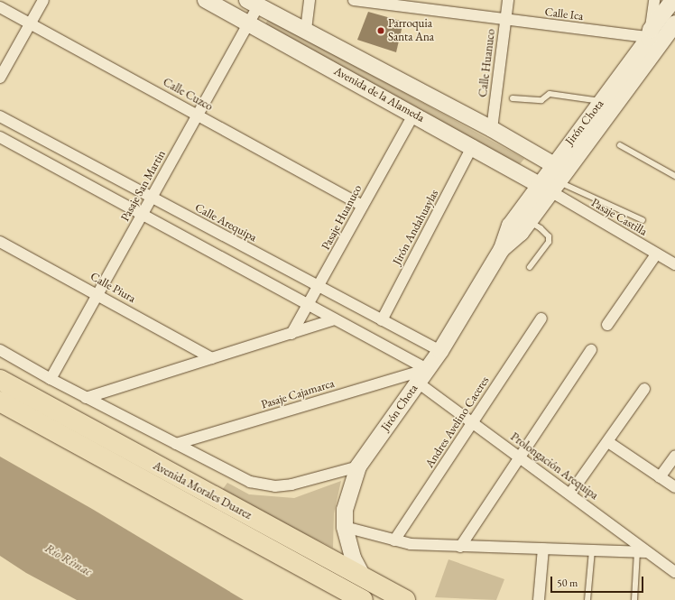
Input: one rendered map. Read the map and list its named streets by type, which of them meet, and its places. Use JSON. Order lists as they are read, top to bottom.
{
  "streets": {
    "highway": ["Avenida Morales Duarez"],
    "street": [
      "Calle Ica",
      "Calle Huanuco",
      "Calle Cuzco",
      "Avenida de la Alameda",
      "Jirón Chota",
      "Pasaje San Martin",
      "Pasaje Huanuco",
      "Pasaje Castilla",
      "Calle Arequipa",
      "Jirón Andahuaylas",
      "Calle Piura",
      "Pasaje Cajamarca",
      "Andres Avelino Caceres",
      "Prolongación Arequipa"
    ]
  },
  "crossings": [
    ["Calle Ica", "Calle Huanuco"],
    ["Calle Ica", "Jirón Chota"],
    ["Calle Huanuco", "Avenida de la Alameda"],
    ["Calle Cuzco", "Pasaje San Martin"],
    ["Calle Cuzco", "Pasaje Huanuco"],
    ["Avenida de la Alameda", "Jirón Chota"],
    ["Avenida de la Alameda", "Pasaje San Martin"],
    ["Avenida de la Alameda", "Pasaje Huanuco"],
    ["Avenida de la Alameda", "Pasaje Castilla"],
    ["Avenida de la Alameda", "Jirón Andahuaylas"],
    ["Jirón Chota", "Pasaje Castilla"],
    ["Jirón Chota", "Calle Arequipa"],
    ["Jirón Chota", "Pasaje Cajamarca"],
    ["Jirón Chota", "Prolongación Arequipa"],
    ["Jirón Chota", "Avenida Morales Duarez"],
    ["Pasaje San Martin", "Calle Arequipa"],
    ["Pasaje San Martin", "Calle Piura"],
    ["Pasaje Huanuco", "Calle Arequipa"],
    ["Calle Arequipa", "Jirón Andahuaylas"],
    ["Andres Avelino Caceres", "Prolongación Arequipa"]
  ],
  "water": ["Río Rímac"],
  "places": ["Parroquia Santa Ana"],
  "scale_bar": "50 m"
}
